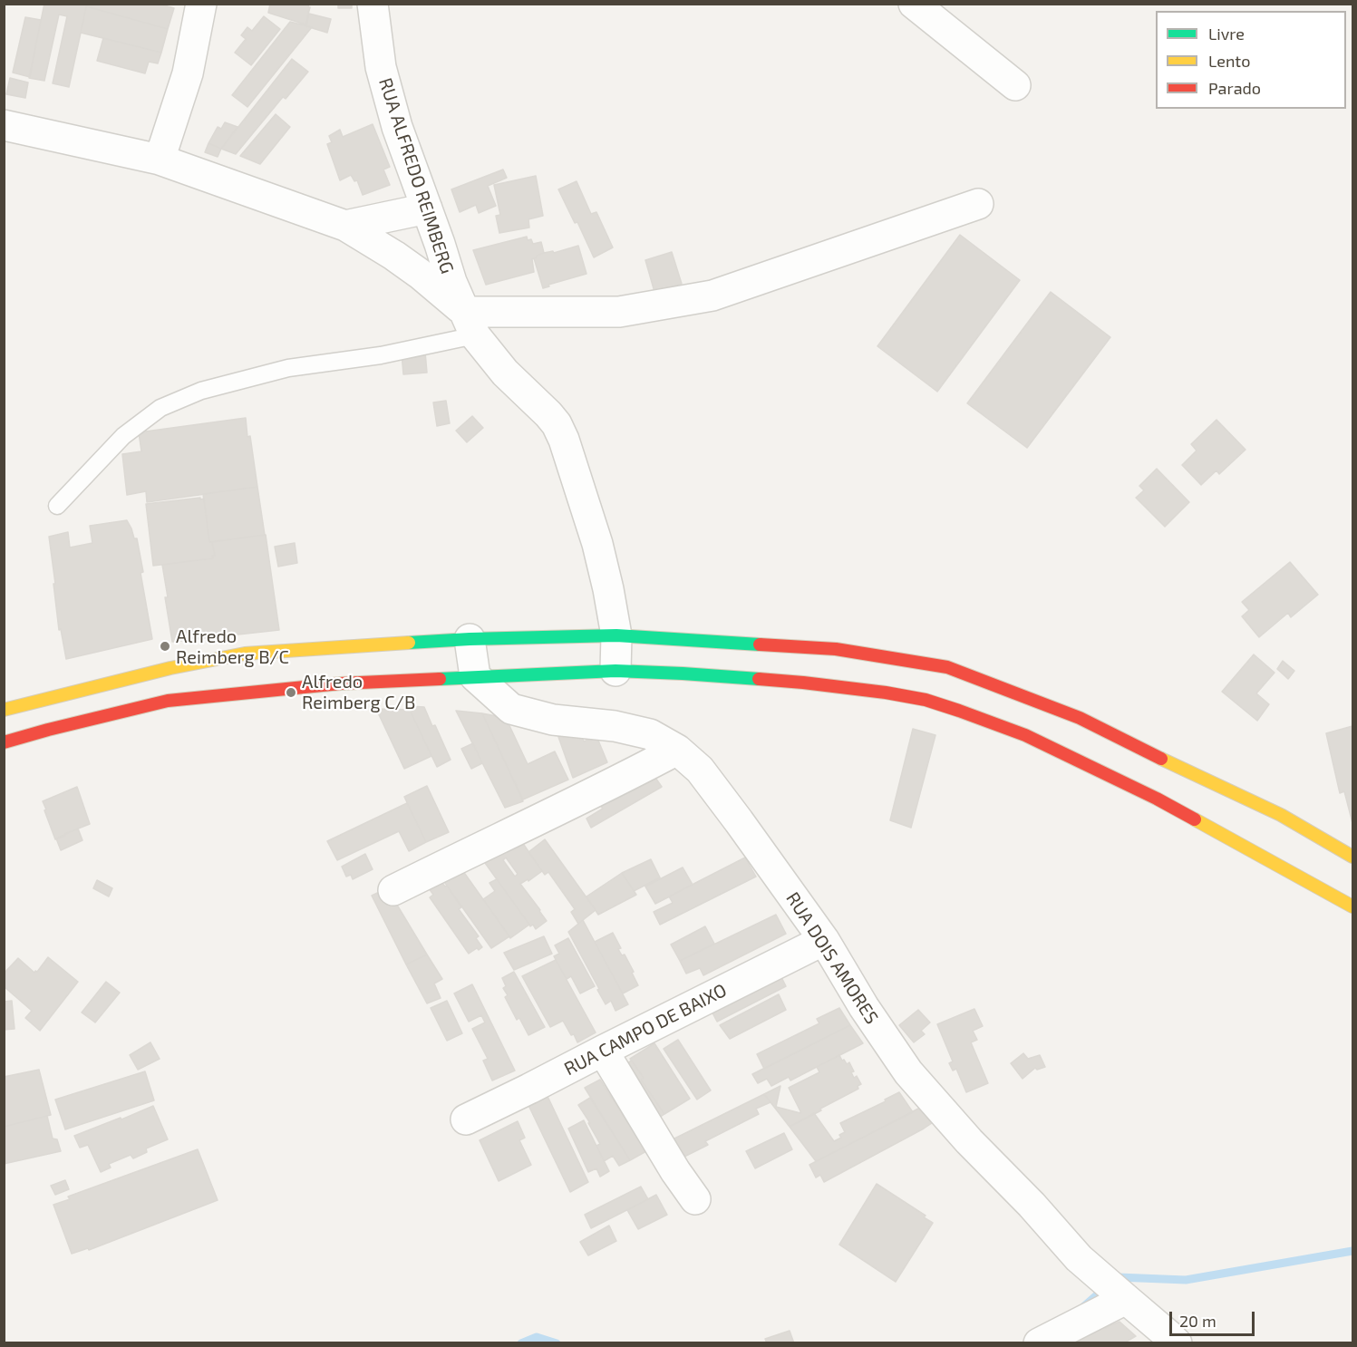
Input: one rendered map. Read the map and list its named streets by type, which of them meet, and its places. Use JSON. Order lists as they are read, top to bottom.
{
  "streets": {
    "street": ["RUA ALFREDO REIMBERG", "RUA DOIS AMORES", "RUA CAMPO DE BAIXO"]
  },
  "crossings": [
    ["RUA DOIS AMORES", "RUA CAMPO DE BAIXO"]
  ],
  "places": ["Alfredo Reimberg B/C", "Alfredo Reimberg C/B"],
  "legend": ["Livre", "Lento", "Parado"],
  "scale_bar": "20 m"
}
